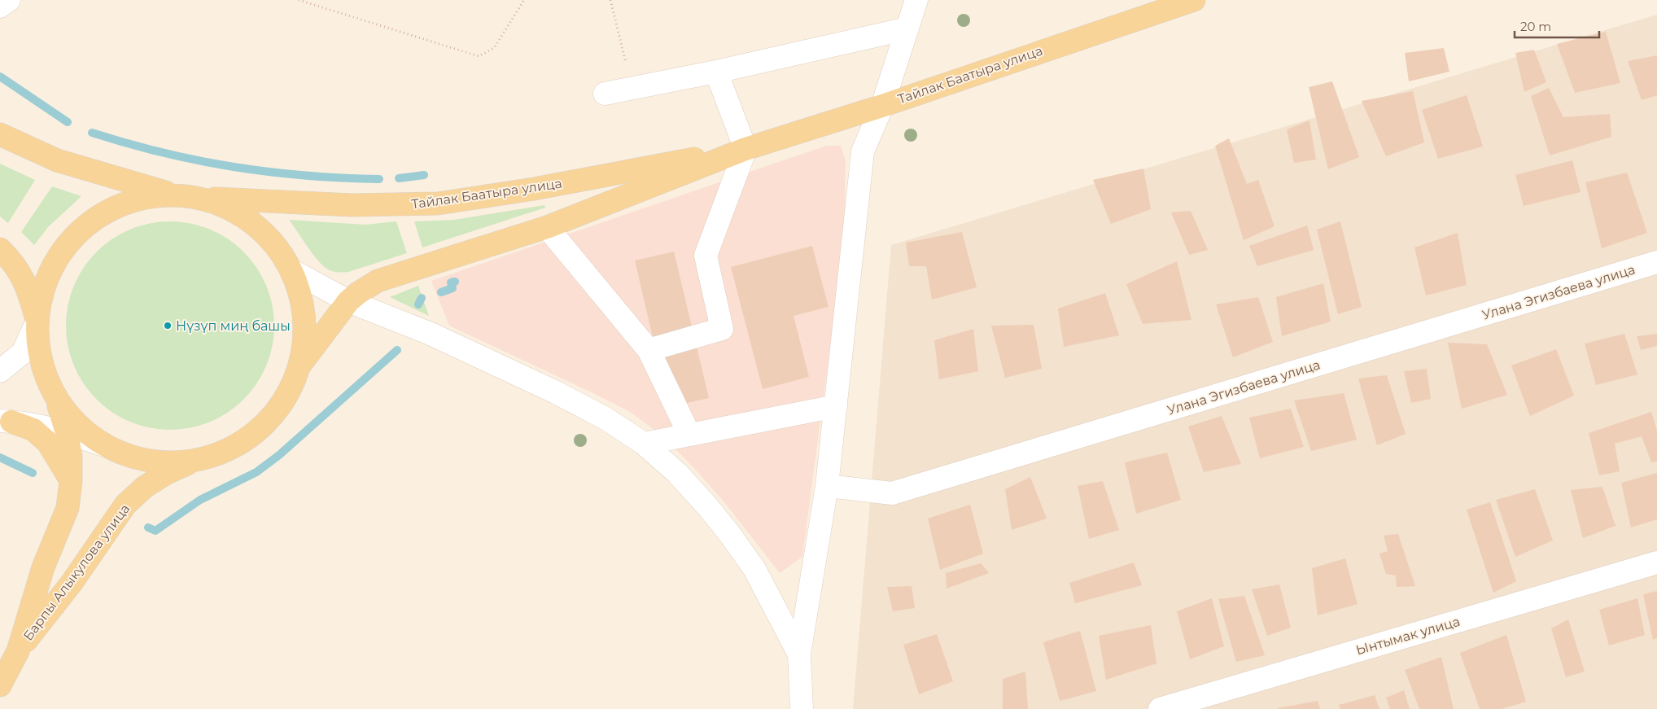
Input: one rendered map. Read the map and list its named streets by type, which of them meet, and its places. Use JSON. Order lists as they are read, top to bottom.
{
  "streets": {
    "main road": ["Тайлак Баатыра улица", "Барпы Алыкулова улица"],
    "street": ["Улана Эгизбаева улица", "Ынтымак улица"]
  },
  "places": ["Нүзүп миң башы"],
  "scale_bar": "20 m"
}
